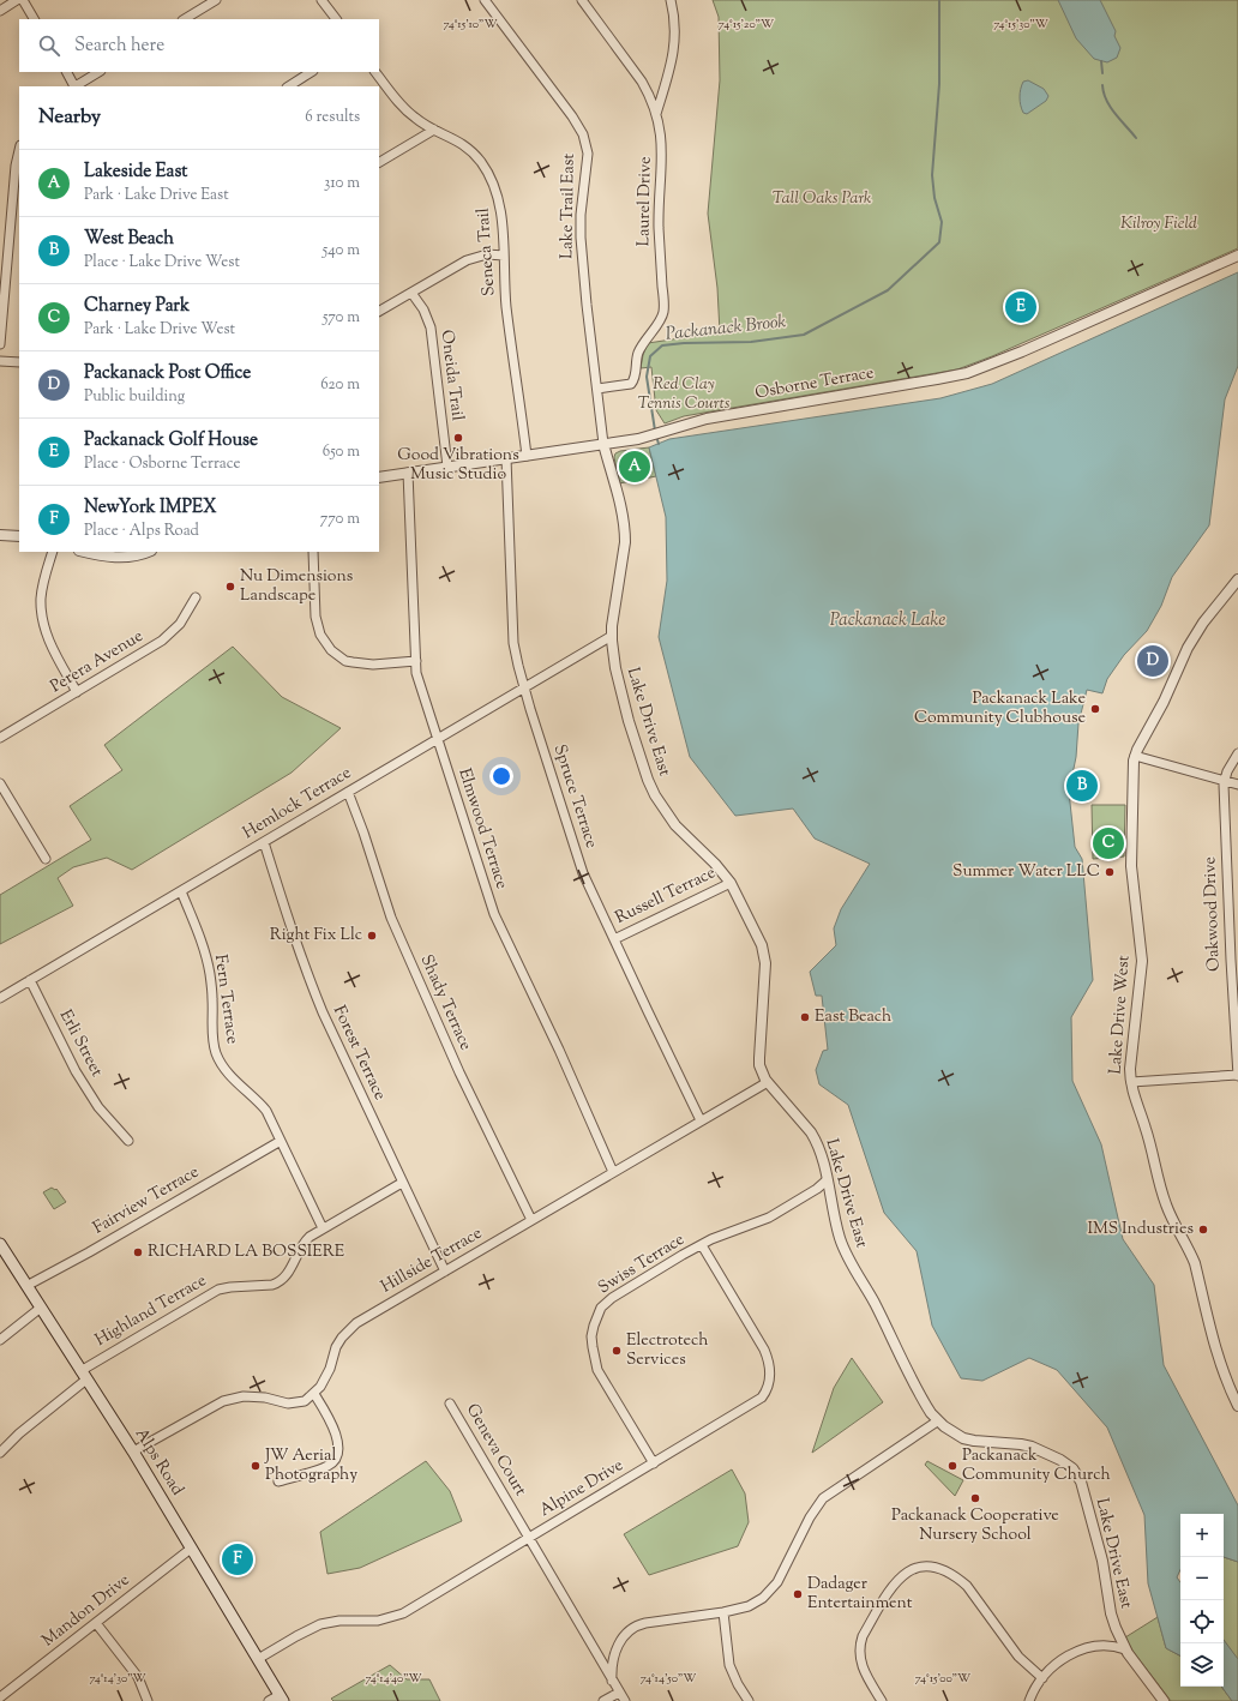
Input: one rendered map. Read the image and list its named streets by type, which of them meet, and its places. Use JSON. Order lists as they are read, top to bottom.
{
  "streets": {
    "main road": ["Alps Road"],
    "street": [
      "Laurel Drive",
      "Lake Trail East",
      "Seneca Trail",
      "Oneida Trail",
      "Osborne Terrace",
      "Perera Avenue",
      "Lake Drive East",
      "Spruce Terrace",
      "Hemlock Terrace",
      "Elmwood Terrace",
      "Russell Terrace",
      "Oakwood Drive",
      "Fern Terrace",
      "Shady Terrace",
      "Lake Drive West",
      "Erli Street",
      "Forest Terrace",
      "Fairview Terrace",
      "Hillside Terrace",
      "Swiss Terrace",
      "Highland Terrace",
      "Geneva Court",
      "Alpine Drive",
      "Mandon Drive"
    ]
  },
  "crossings": [
    ["Laurel Drive", "Lake Trail East"],
    ["Lake Trail East", "Osborne Terrace"],
    ["Lake Trail East", "Lake Drive East"],
    ["Seneca Trail", "Osborne Terrace"],
    ["Oneida Trail", "Osborne Terrace"],
    ["Osborne Terrace", "Lake Drive East"],
    ["Osborne Terrace", "Spruce Terrace"],
    ["Osborne Terrace", "Elmwood Terrace"],
    ["Lake Drive East", "Hemlock Terrace"],
    ["Lake Drive East", "Russell Terrace"],
    ["Lake Drive East", "Hillside Terrace"],
    ["Lake Drive East", "Swiss Terrace"],
    ["Spruce Terrace", "Hemlock Terrace"],
    ["Spruce Terrace", "Russell Terrace"],
    ["Spruce Terrace", "Hillside Terrace"],
    ["Hemlock Terrace", "Elmwood Terrace"],
    ["Hemlock Terrace", "Fern Terrace"],
    ["Hemlock Terrace", "Shady Terrace"],
    ["Hemlock Terrace", "Erli Street"],
    ["Hemlock Terrace", "Forest Terrace"],
    ["Elmwood Terrace", "Hillside Terrace"],
    ["Fern Terrace", "Fairview Terrace"],
    ["Fern Terrace", "Highland Terrace"],
    ["Shady Terrace", "Hillside Terrace"],
    ["Forest Terrace", "Hillside Terrace"],
    ["Forest Terrace", "Highland Terrace"],
    ["Fairview Terrace", "Alps Road"],
    ["Swiss Terrace", "Alpine Drive"],
    ["Highland Terrace", "Alps Road"],
    ["Geneva Court", "Alpine Drive"],
    ["Alps Road", "Alpine Drive"],
    ["Alps Road", "Mandon Drive"]
  ],
  "water": ["Packanack Brook", "Packanack Lake"],
  "parks": ["Tall Oaks Park", "Kilroy Field", "Red Clay Tennis Courts"],
  "places": [
    "Good Vibrations Music Studio",
    "Nu Dimensions Landscape",
    "Packanack Lake Community Clubhouse",
    "Summer Water LLC",
    "Right Fix Llc",
    "East Beach",
    "IMS Industries",
    "RICHARD LA BOSSIERE",
    "Electrotech Services",
    "JW Aerial Photography",
    "Packanack Community Church",
    "Packanack Cooperative Nursery School",
    "Dadager Entertainment"
  ],
  "page": {
    "search": "Search here",
    "heading": ["Nearby", "6 results"],
    "list": [
      {
        "mark": "A",
        "name": "Lakeside East",
        "note": "Park · Lake Drive East",
        "value": "310 m"
      },
      {
        "mark": "B",
        "name": "West Beach",
        "note": "Place · Lake Drive West",
        "value": "540 m"
      },
      {
        "mark": "C",
        "name": "Charney Park",
        "note": "Park · Lake Drive West",
        "value": "570 m"
      },
      {
        "mark": "D",
        "name": "Packanack Post Office",
        "note": "Public building",
        "value": "620 m"
      },
      {
        "mark": "E",
        "name": "Packanack Golf House",
        "note": "Place · Osborne Terrace",
        "value": "650 m"
      },
      {
        "mark": "F",
        "name": "NewYork IMPEX",
        "note": "Place · Alps Road",
        "value": "770 m"
      }
    ],
    "pins": [
      "E",
      "A",
      "D",
      "B",
      "C",
      "F"
    ],
    "map_buttons": ["+", "−"]
  },
  "coordinates": [
    "74°15'10\"W",
    "74°15'20\"W",
    "74°15'30\"W",
    "74°14'30\"W",
    "74°14'40\"W",
    "74°14'50\"W",
    "74°15'00\"W"
  ]
}
